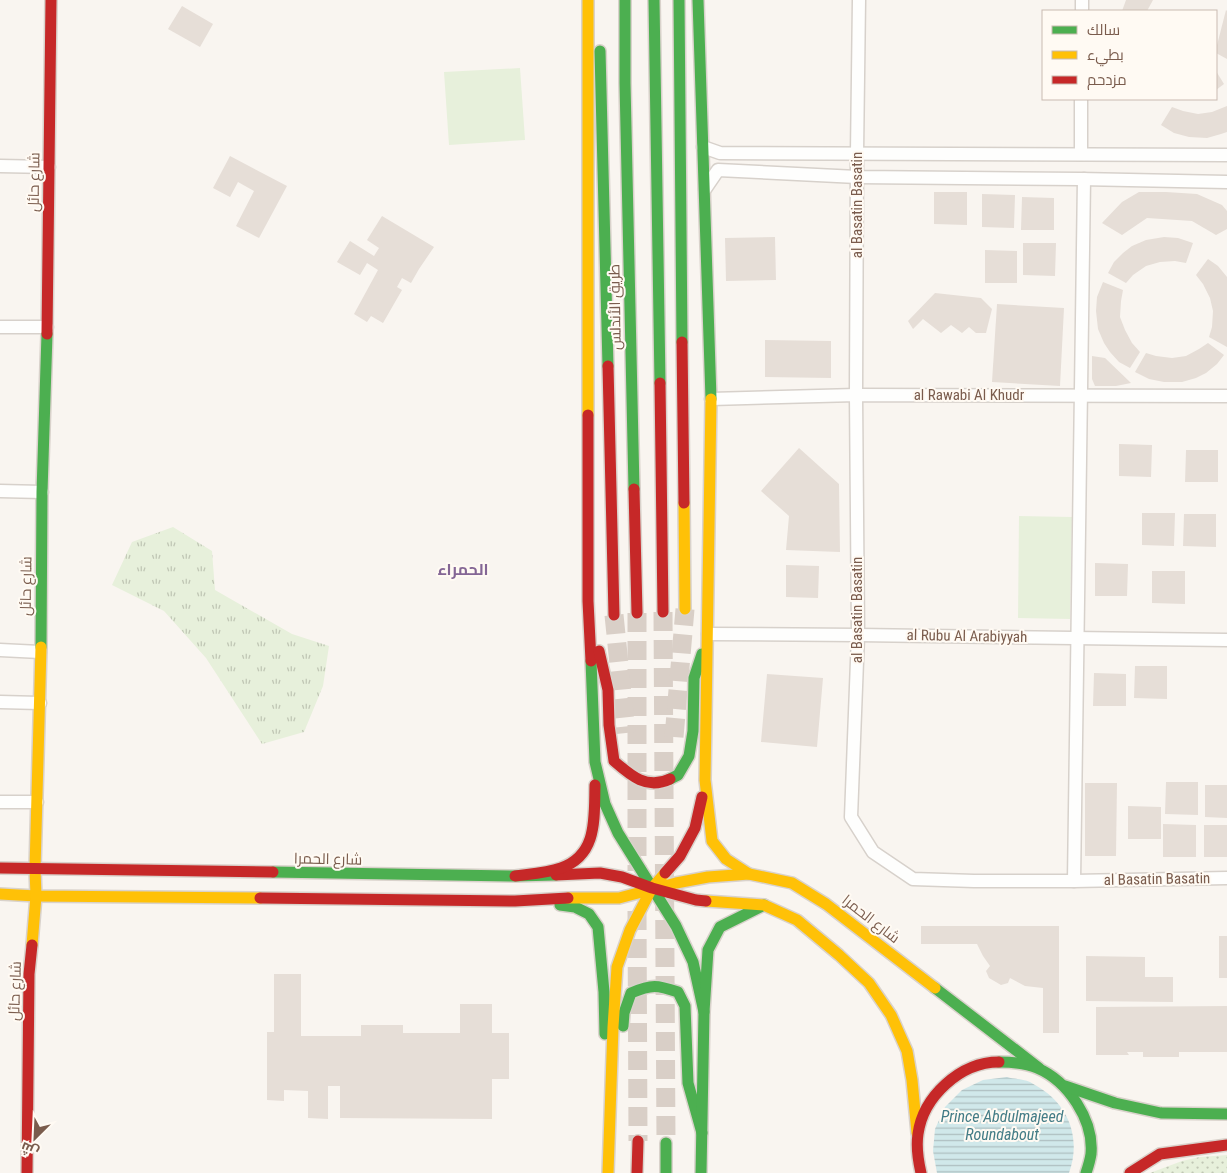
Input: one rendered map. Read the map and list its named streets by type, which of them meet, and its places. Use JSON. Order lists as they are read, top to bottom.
{
  "streets": {
    "main road": ["شارع حائل", "طريق الأندلس", "شارع الحمرا"],
    "street": ["al Basatin Basatin", "al Rawabi Al Khudr", "al Rubu Al Arabiyyah"]
  },
  "crossings": [
    ["شارع حائل", "شارع الحمرا"],
    ["al Basatin Basatin", "al Rawabi Al Khudr"],
    ["al Basatin Basatin", "al Rubu Al Arabiyyah"]
  ],
  "districts": ["الحمراء"],
  "water": ["Prince Abdulmajeed Roundabout"],
  "legend": ["سالك", "بطيء", "مزدحم"],
  "north": "bottom left"
}
